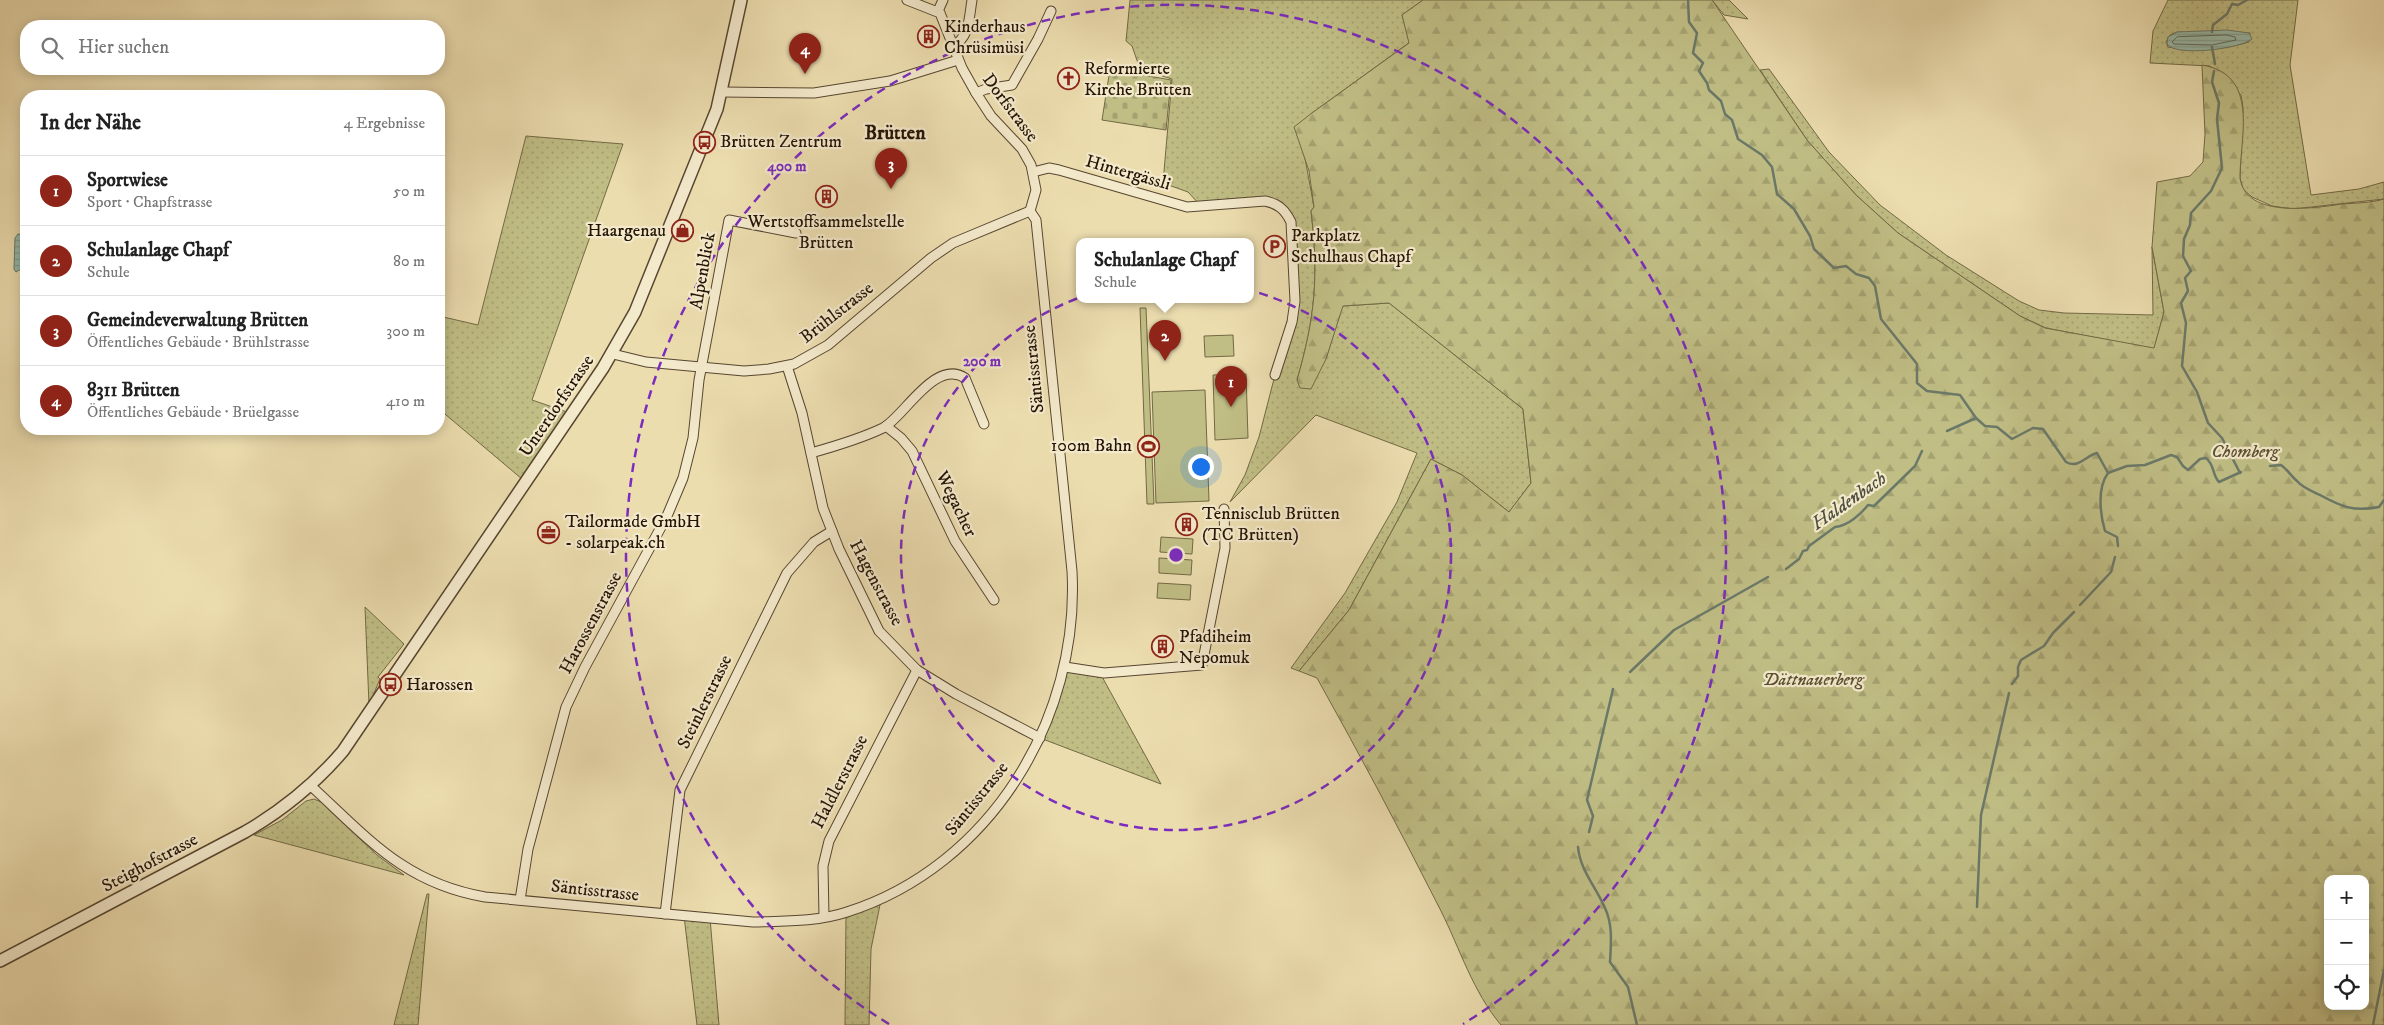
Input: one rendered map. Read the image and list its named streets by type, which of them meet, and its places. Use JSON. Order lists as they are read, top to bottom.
{
  "streets": {
    "street": [
      "Dorfstrasse",
      "Hintergässli",
      "Alpenblick",
      "Brühlstrasse",
      "Säntisstrasse",
      "Unterdorfstrasse",
      "Wegacher",
      "Hagenstrasse",
      "Harossenstrasse",
      "Steinlerstrasse",
      "Haldlerstrasse",
      "Steighofstrasse"
    ]
  },
  "crossings": [
    ["Dorfstrasse", "Hintergässli"],
    ["Alpenblick", "Brühlstrasse"],
    ["Alpenblick", "Harossenstrasse"],
    ["Brühlstrasse", "Säntisstrasse"],
    ["Brühlstrasse", "Unterdorfstrasse"],
    ["Brühlstrasse", "Hagenstrasse"],
    ["Brühlstrasse", "Harossenstrasse"],
    ["Säntisstrasse", "Unterdorfstrasse"],
    ["Säntisstrasse", "Hagenstrasse"],
    ["Säntisstrasse", "Harossenstrasse"],
    ["Säntisstrasse", "Steinlerstrasse"],
    ["Säntisstrasse", "Haldlerstrasse"],
    ["Säntisstrasse", "Steighofstrasse"],
    ["Unterdorfstrasse", "Steighofstrasse"],
    ["Hagenstrasse", "Steinlerstrasse"],
    ["Hagenstrasse", "Haldlerstrasse"]
  ],
  "districts": ["Brütten"],
  "water": ["Haldenbach"],
  "parks": ["Chomberg", "Dättnauerberg"],
  "places": {
    "building": [
      "Kinderhaus Chrüsimüsi",
      "Wertstoffsammelstelle Brütten",
      "Tennisclub Brütten (TC Brütten)",
      "Pfadiheim Nepomuk"
    ],
    "church": ["Reformierte Kirche Brütten"],
    "bus stop": ["Brütten Zentrum", "Harossen"],
    "shop": ["Haargenau"],
    "parking": ["Parkplatz Schulhaus Chapf"],
    "sports": ["100m Bahn"],
    "office": ["Tailormade GmbH - solarpeak.ch"]
  },
  "page": {
    "search": "Hier suchen",
    "pins": [
      "4",
      "3",
      "2",
      "1"
    ],
    "heading": ["In der Nähe", "4 Ergebnisse"],
    "list": [
      {
        "mark": "1",
        "name": "Sportwiese",
        "note": "Sport · Chapfstrasse",
        "value": "50 m"
      },
      {
        "mark": "2",
        "name": "Schulanlage Chapf",
        "note": "Schule",
        "value": "80 m"
      },
      {
        "mark": "3",
        "name": "Gemeindeverwaltung Brütten",
        "note": "Öffentliches Gebäude · Brühlstrasse",
        "value": "300 m"
      },
      {
        "mark": "4",
        "name": "8311 Brütten",
        "note": "Öffentliches Gebäude · Brüelgasse",
        "value": "410 m"
      }
    ],
    "popup": ["Schulanlage Chapf", "Schule"],
    "map_buttons": ["+", "−"]
  },
  "rings": ["400 m", "200 m"]
}
